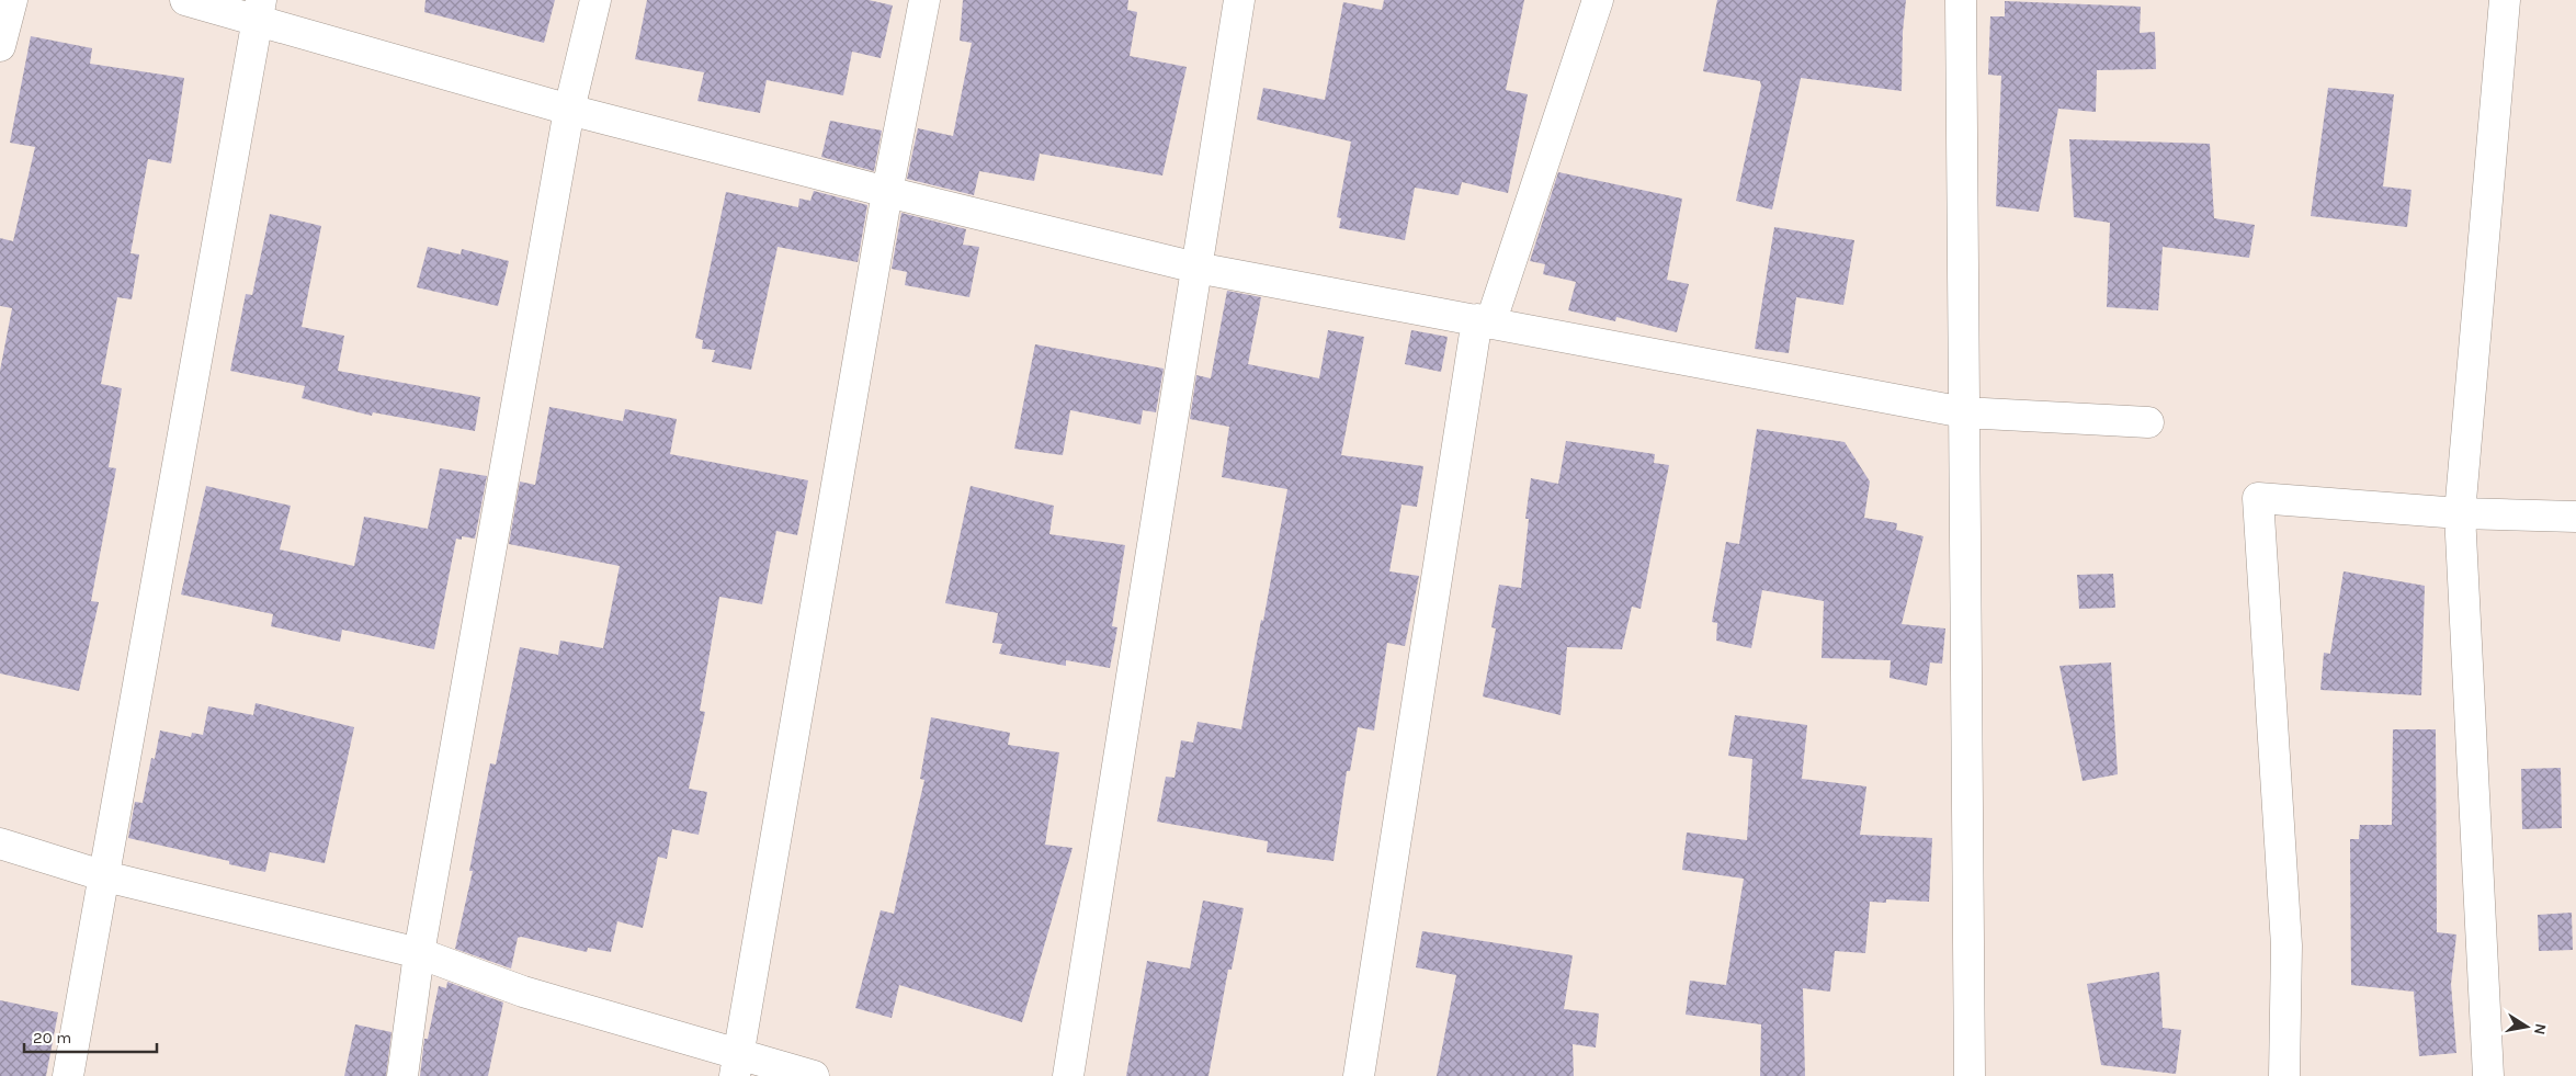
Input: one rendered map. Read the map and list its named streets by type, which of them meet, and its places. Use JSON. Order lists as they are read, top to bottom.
{
  "scale_bar": "20 m",
  "north": "right"
}
